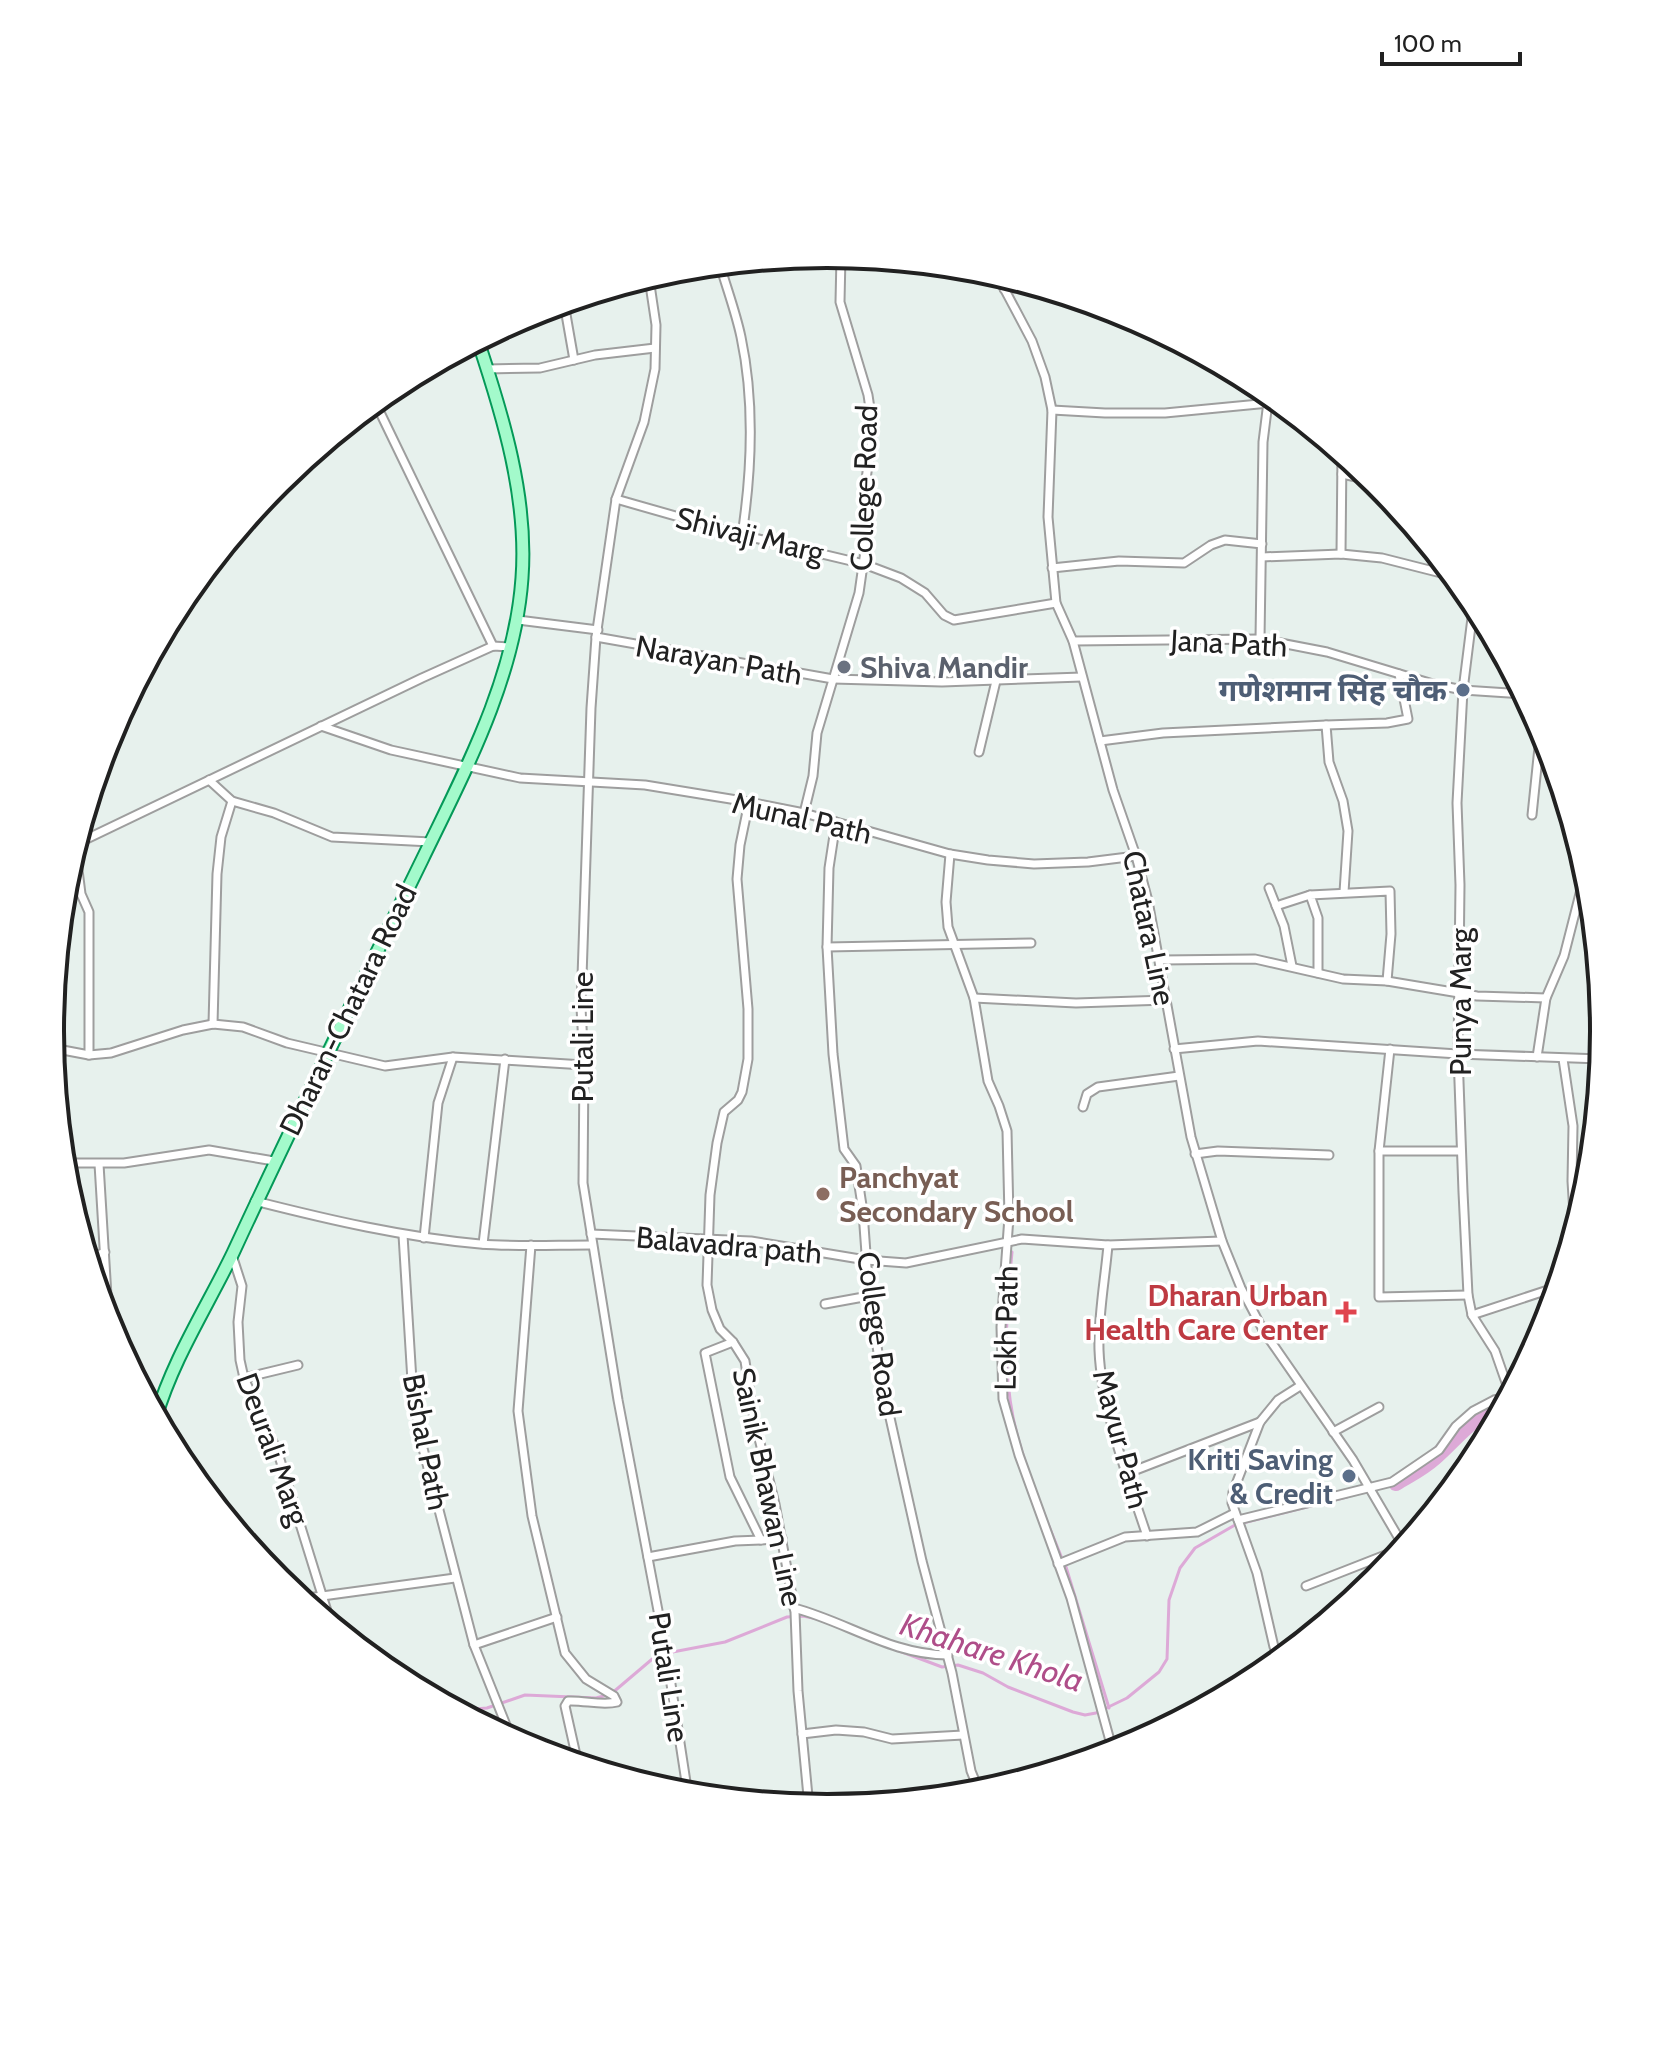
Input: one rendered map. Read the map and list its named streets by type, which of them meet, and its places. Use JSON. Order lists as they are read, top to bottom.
{
  "streets": {
    "main road": ["Dharan-Chatara Road"],
    "street": [
      "College Road",
      "Shivaji Marg",
      "Jana Path",
      "Narayan Path",
      "Munal Path",
      "Chatara Line",
      "Punya Marg",
      "Putali Line",
      "Balavadra path",
      "Lokh Path",
      "Mayur Path",
      "Bishal Path",
      "Deurali Marg",
      "Sainik Bhawan Line"
    ]
  },
  "crossings": [
    ["College Road", "Shivaji Marg"],
    ["College Road", "Narayan Path"],
    ["College Road", "Munal Path"],
    ["College Road", "Balavadra path"],
    ["Shivaji Marg", "Chatara Line"],
    ["Shivaji Marg", "Putali Line"],
    ["Jana Path", "Chatara Line"],
    ["Jana Path", "Punya Marg"],
    ["Narayan Path", "Chatara Line"],
    ["Narayan Path", "Dharan-Chatara Road"],
    ["Narayan Path", "Putali Line"],
    ["Munal Path", "Chatara Line"],
    ["Munal Path", "Dharan-Chatara Road"],
    ["Munal Path", "Putali Line"],
    ["Munal Path", "Lokh Path"],
    ["Munal Path", "Sainik Bhawan Line"],
    ["Chatara Line", "Balavadra path"],
    ["Dharan-Chatara Road", "Deurali Marg"],
    ["Putali Line", "Balavadra path"],
    ["Balavadra path", "Lokh Path"],
    ["Balavadra path", "Mayur Path"],
    ["Balavadra path", "Sainik Bhawan Line"]
  ],
  "water": ["Khahare Khola"],
  "places": {
    "other": [
      "Shiva Mandir",
      "गणेशमान सिंह चौक",
      "Panchyat Secondary School",
      "Kriti Saving & Credit"
    ],
    "health": ["Dharan Urban Health Care Center"]
  },
  "scale_bar": "100 m"
}
